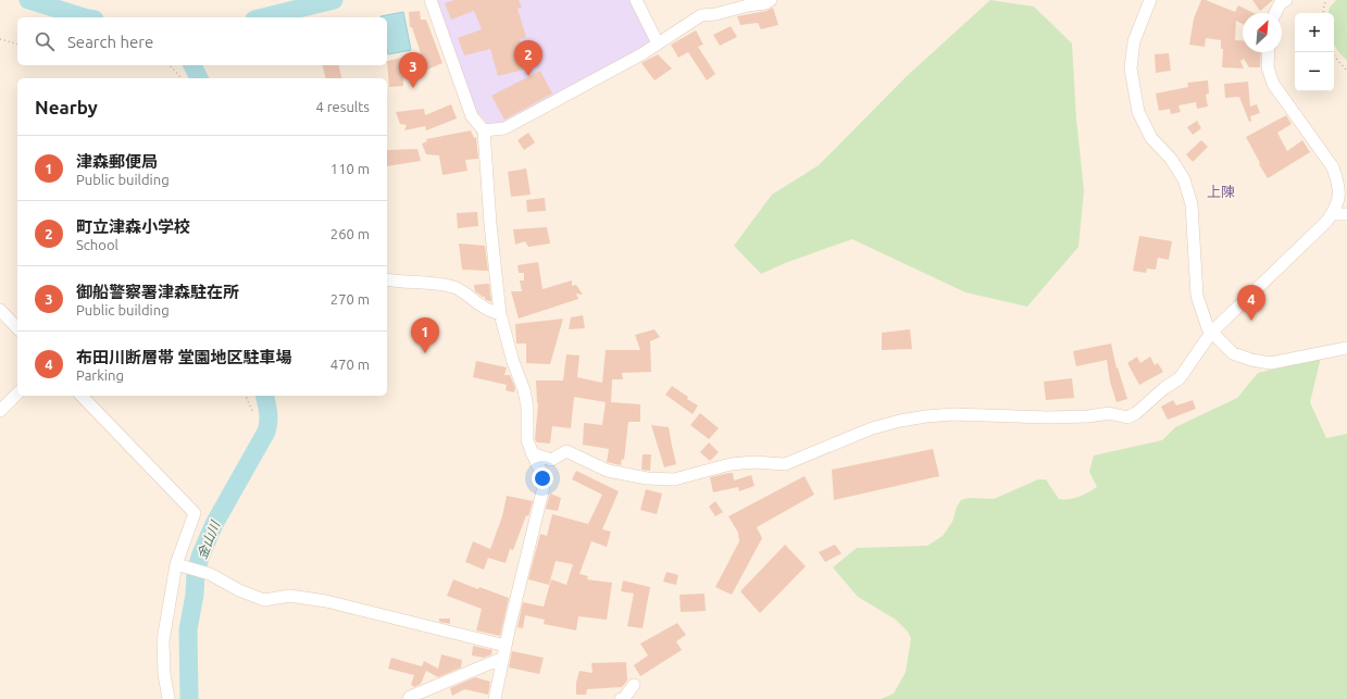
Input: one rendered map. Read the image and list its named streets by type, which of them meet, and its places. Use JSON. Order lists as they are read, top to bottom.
{
  "districts": ["上陳"],
  "water": ["金山川"],
  "north": "top right",
  "page": {
    "map_buttons": ["+", "−"],
    "search": "Search here",
    "pins": [
      "2",
      "3",
      "4",
      "1"
    ],
    "heading": ["Nearby", "4 results"],
    "list": [
      {
        "mark": "1",
        "name": "津森郵便局",
        "note": "Public building",
        "value": "110 m"
      },
      {
        "mark": "2",
        "name": "町立津森小学校",
        "note": "School",
        "value": "260 m"
      },
      {
        "mark": "3",
        "name": "御船警察署津森駐在所",
        "note": "Public building",
        "value": "270 m"
      },
      {
        "mark": "4",
        "name": "布田川断層帯 堂園地区駐車場",
        "note": "Parking",
        "value": "470 m"
      }
    ]
  }
}
